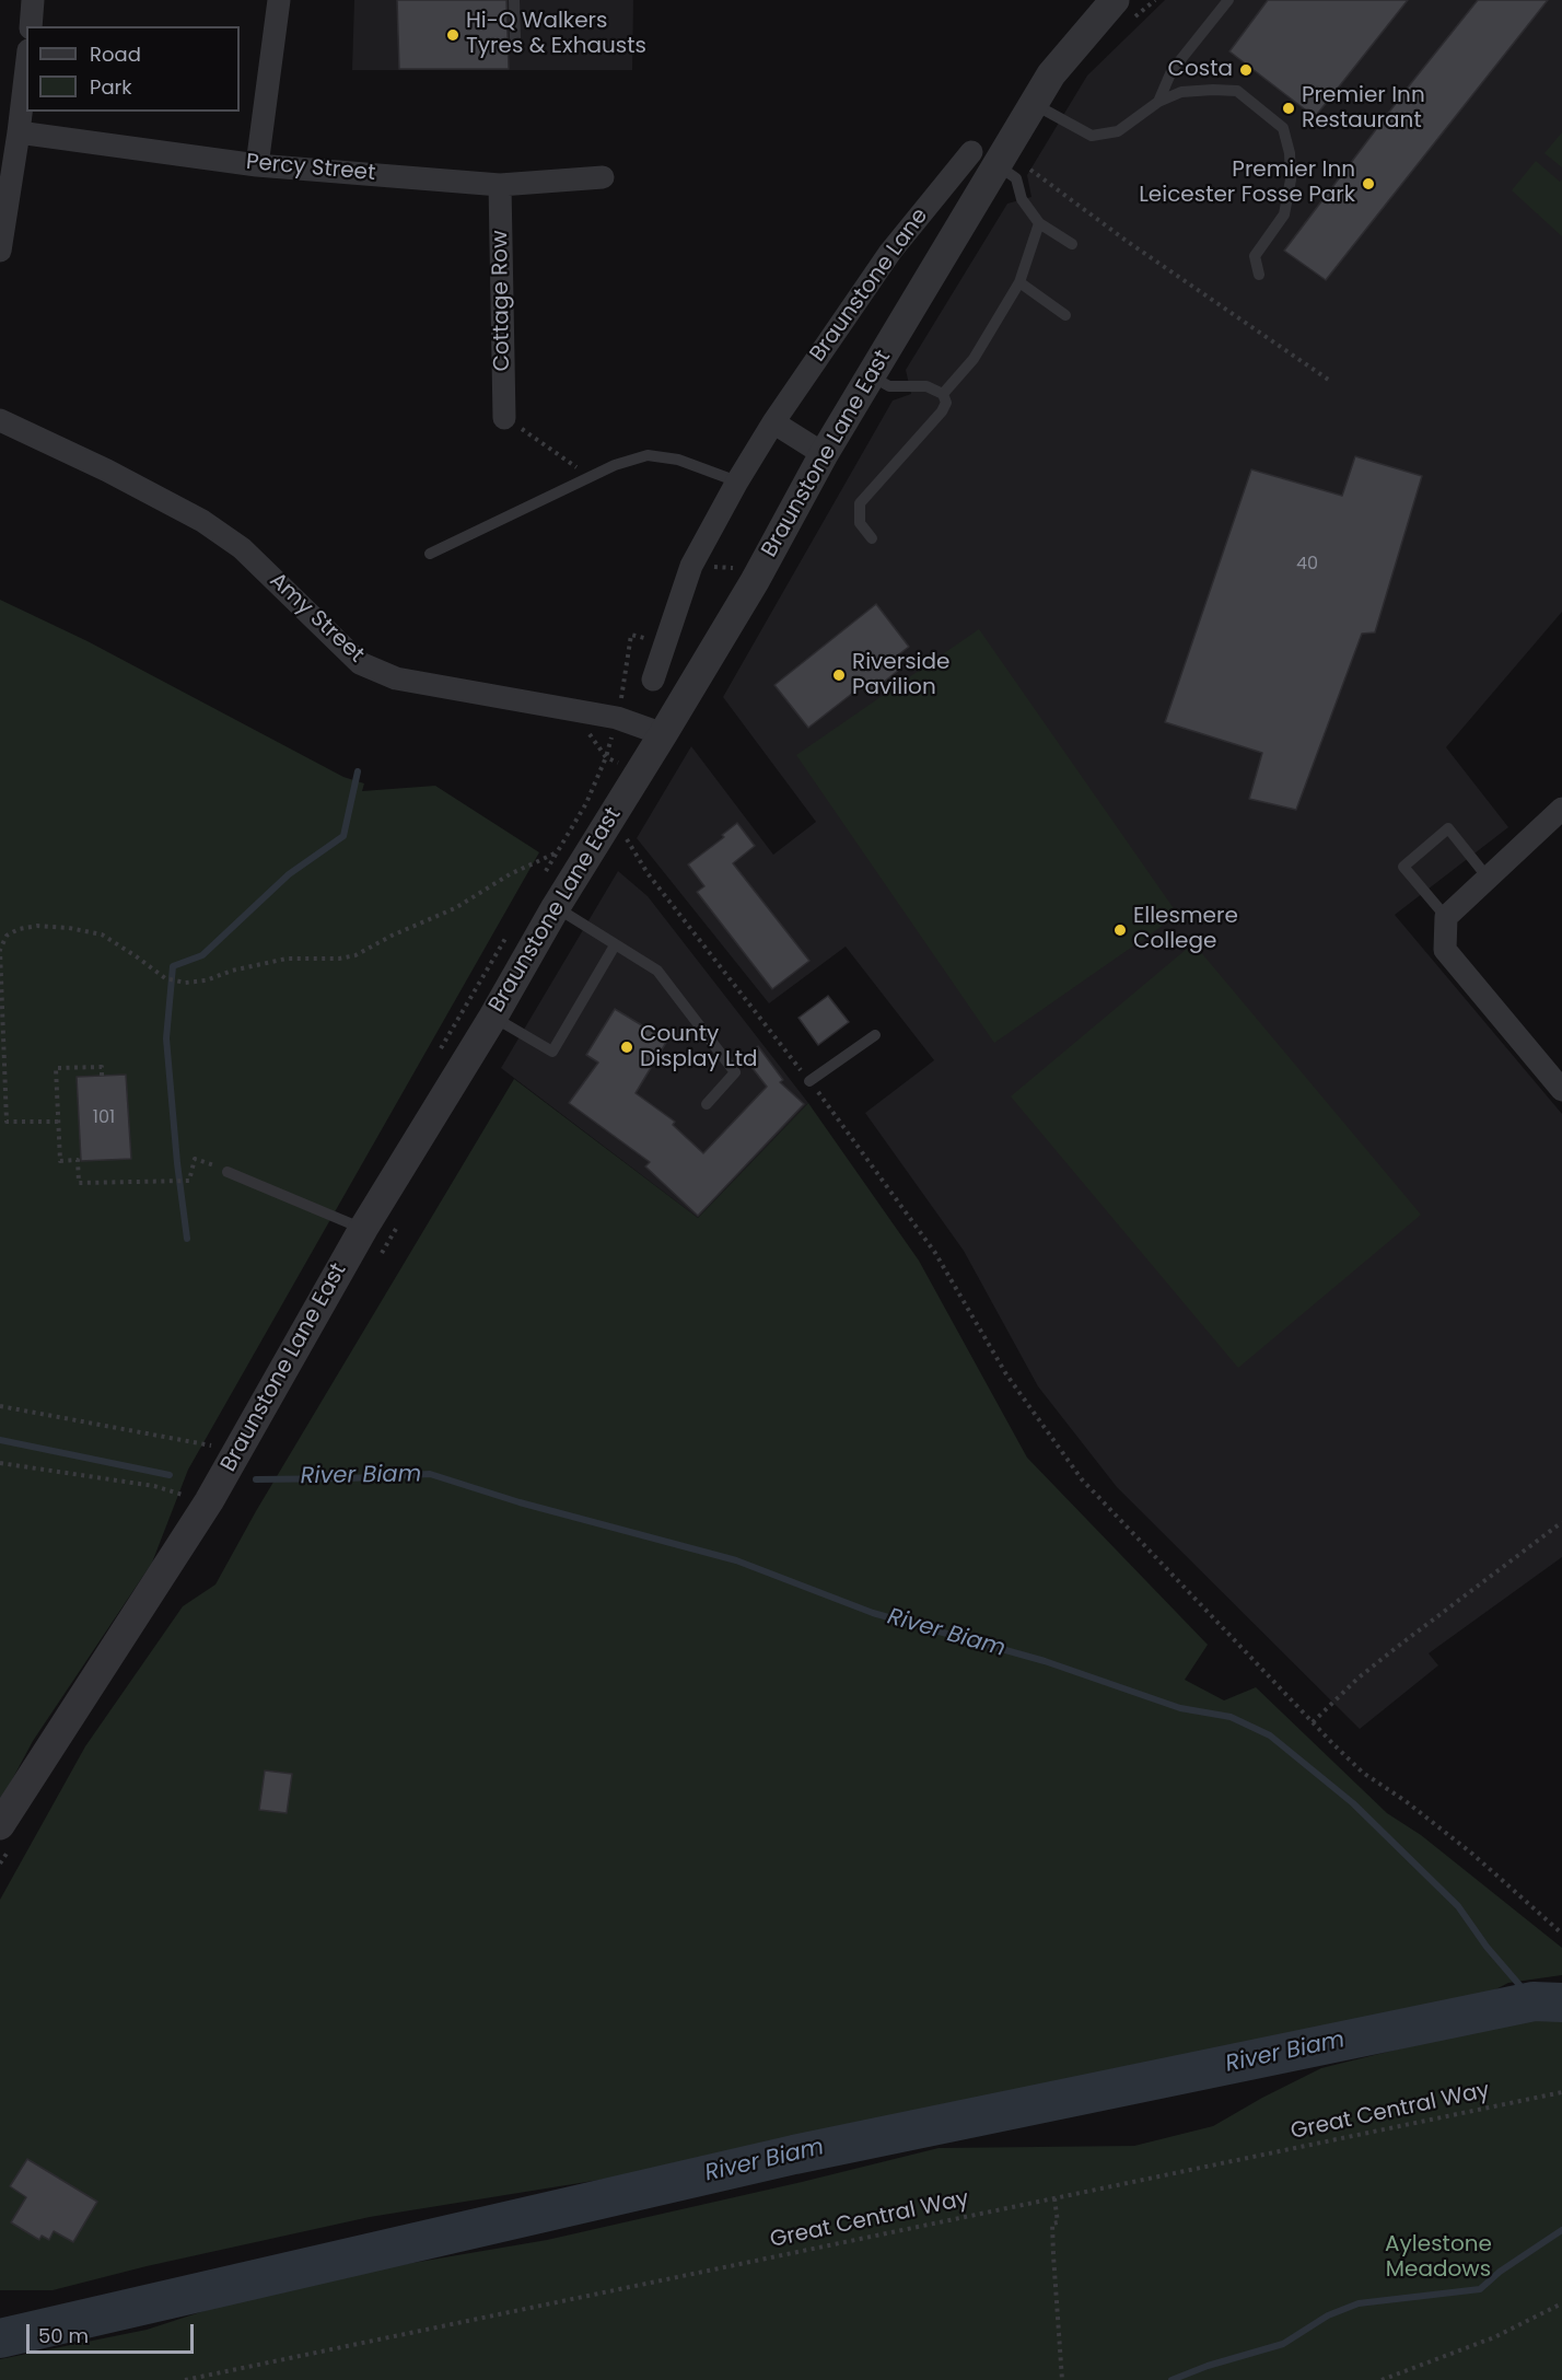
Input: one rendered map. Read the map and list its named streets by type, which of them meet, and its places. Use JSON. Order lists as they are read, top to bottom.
{
  "streets": {
    "street": [
      "Percy Street",
      "Braunstone Lane",
      "Cottage Row",
      "Braunstone Lane East",
      "Amy Street"
    ],
    "path": ["Great Central Way"]
  },
  "crossings": [
    ["Percy Street", "Cottage Row"],
    ["Braunstone Lane", "Braunstone Lane East"],
    ["Braunstone Lane East", "Amy Street"]
  ],
  "water": ["River Biam"],
  "parks": ["Aylestone Meadows"],
  "places": [
    "Hi-Q Walkers Tyres & Exhausts",
    "Costa",
    "Premier Inn Restaurant",
    "Premier Inn Leicester Fosse Park",
    "Riverside Pavilion",
    "Ellesmere College",
    "County Display Ltd"
  ],
  "house_numbers": ["40", "101"],
  "legend": ["Road", "Park"],
  "scale_bar": "50 m"
}
